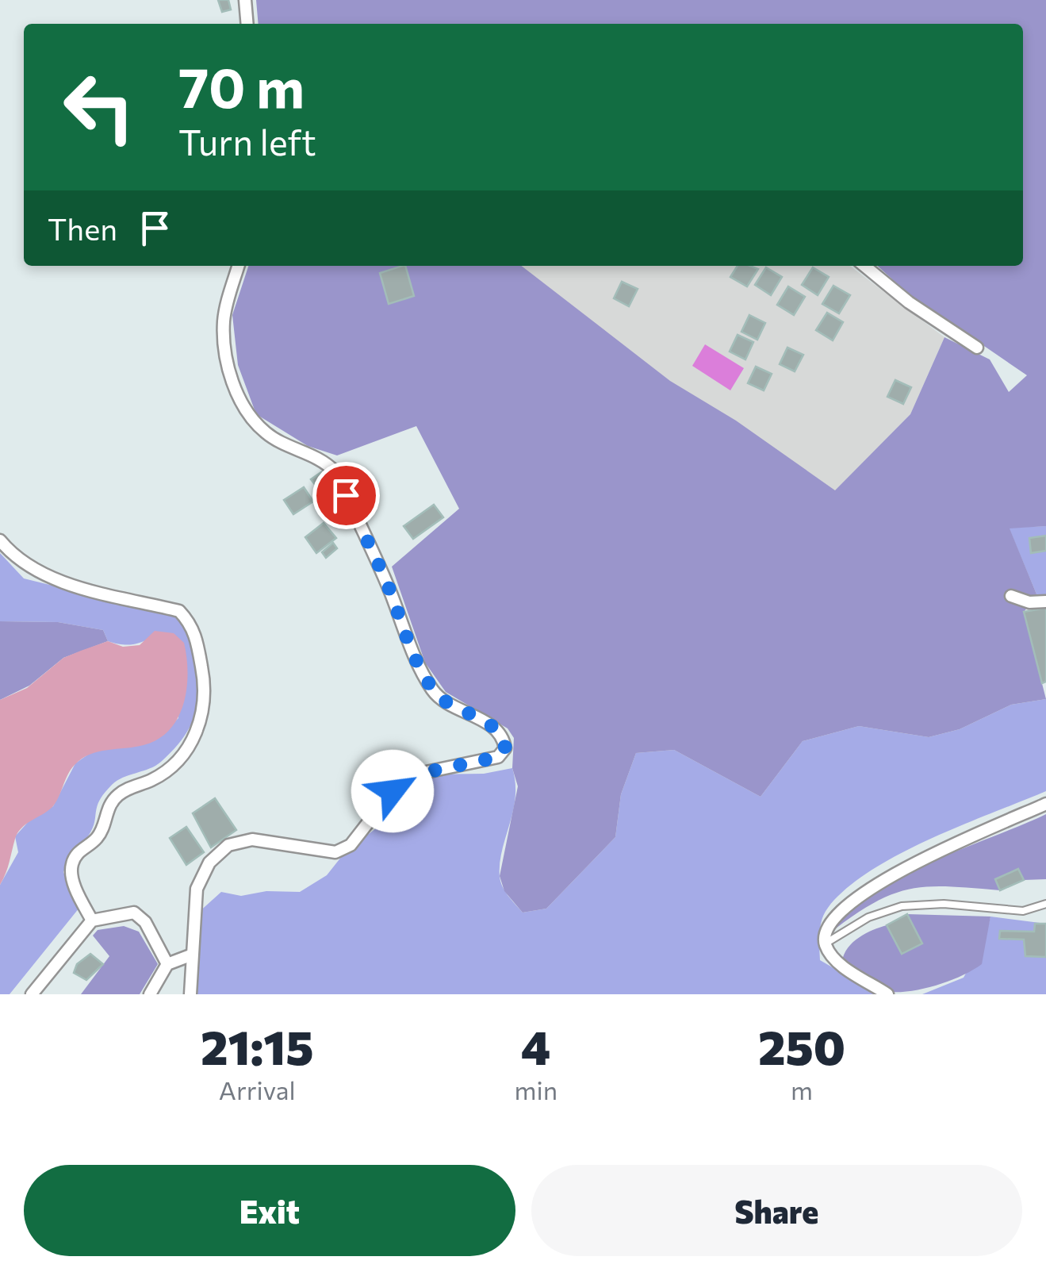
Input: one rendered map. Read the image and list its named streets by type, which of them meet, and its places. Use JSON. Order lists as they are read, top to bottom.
{
  "page": {
    "turn": ["70 m", "Turn left"],
    "then": "Then",
    "eta": [
      "21:15",
      "Arrival",
      "4",
      "min",
      "250",
      "m"
    ],
    "buttons": ["Exit", "Share"]
  }
}
